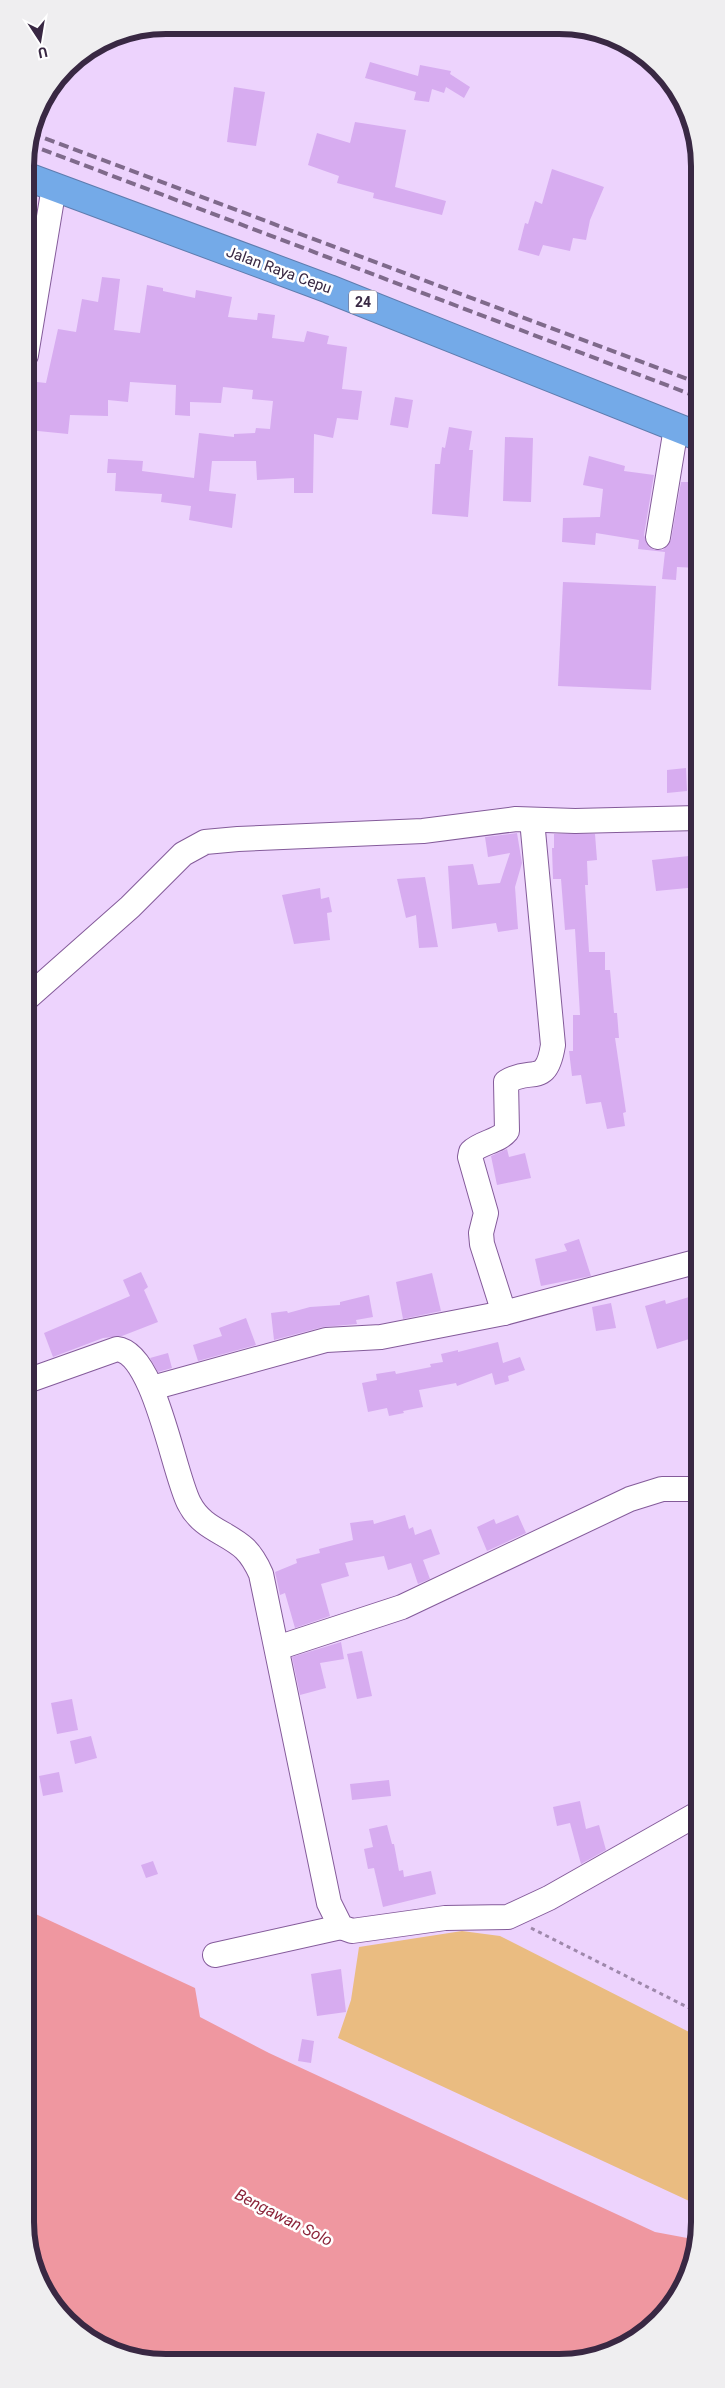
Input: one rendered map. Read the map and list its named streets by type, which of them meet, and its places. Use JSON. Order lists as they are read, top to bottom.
{
  "streets": {
    "highway": ["Jalan Raya Cepu", "24"]
  },
  "water": ["Bengawan Solo"],
  "north": "bottom"
}
